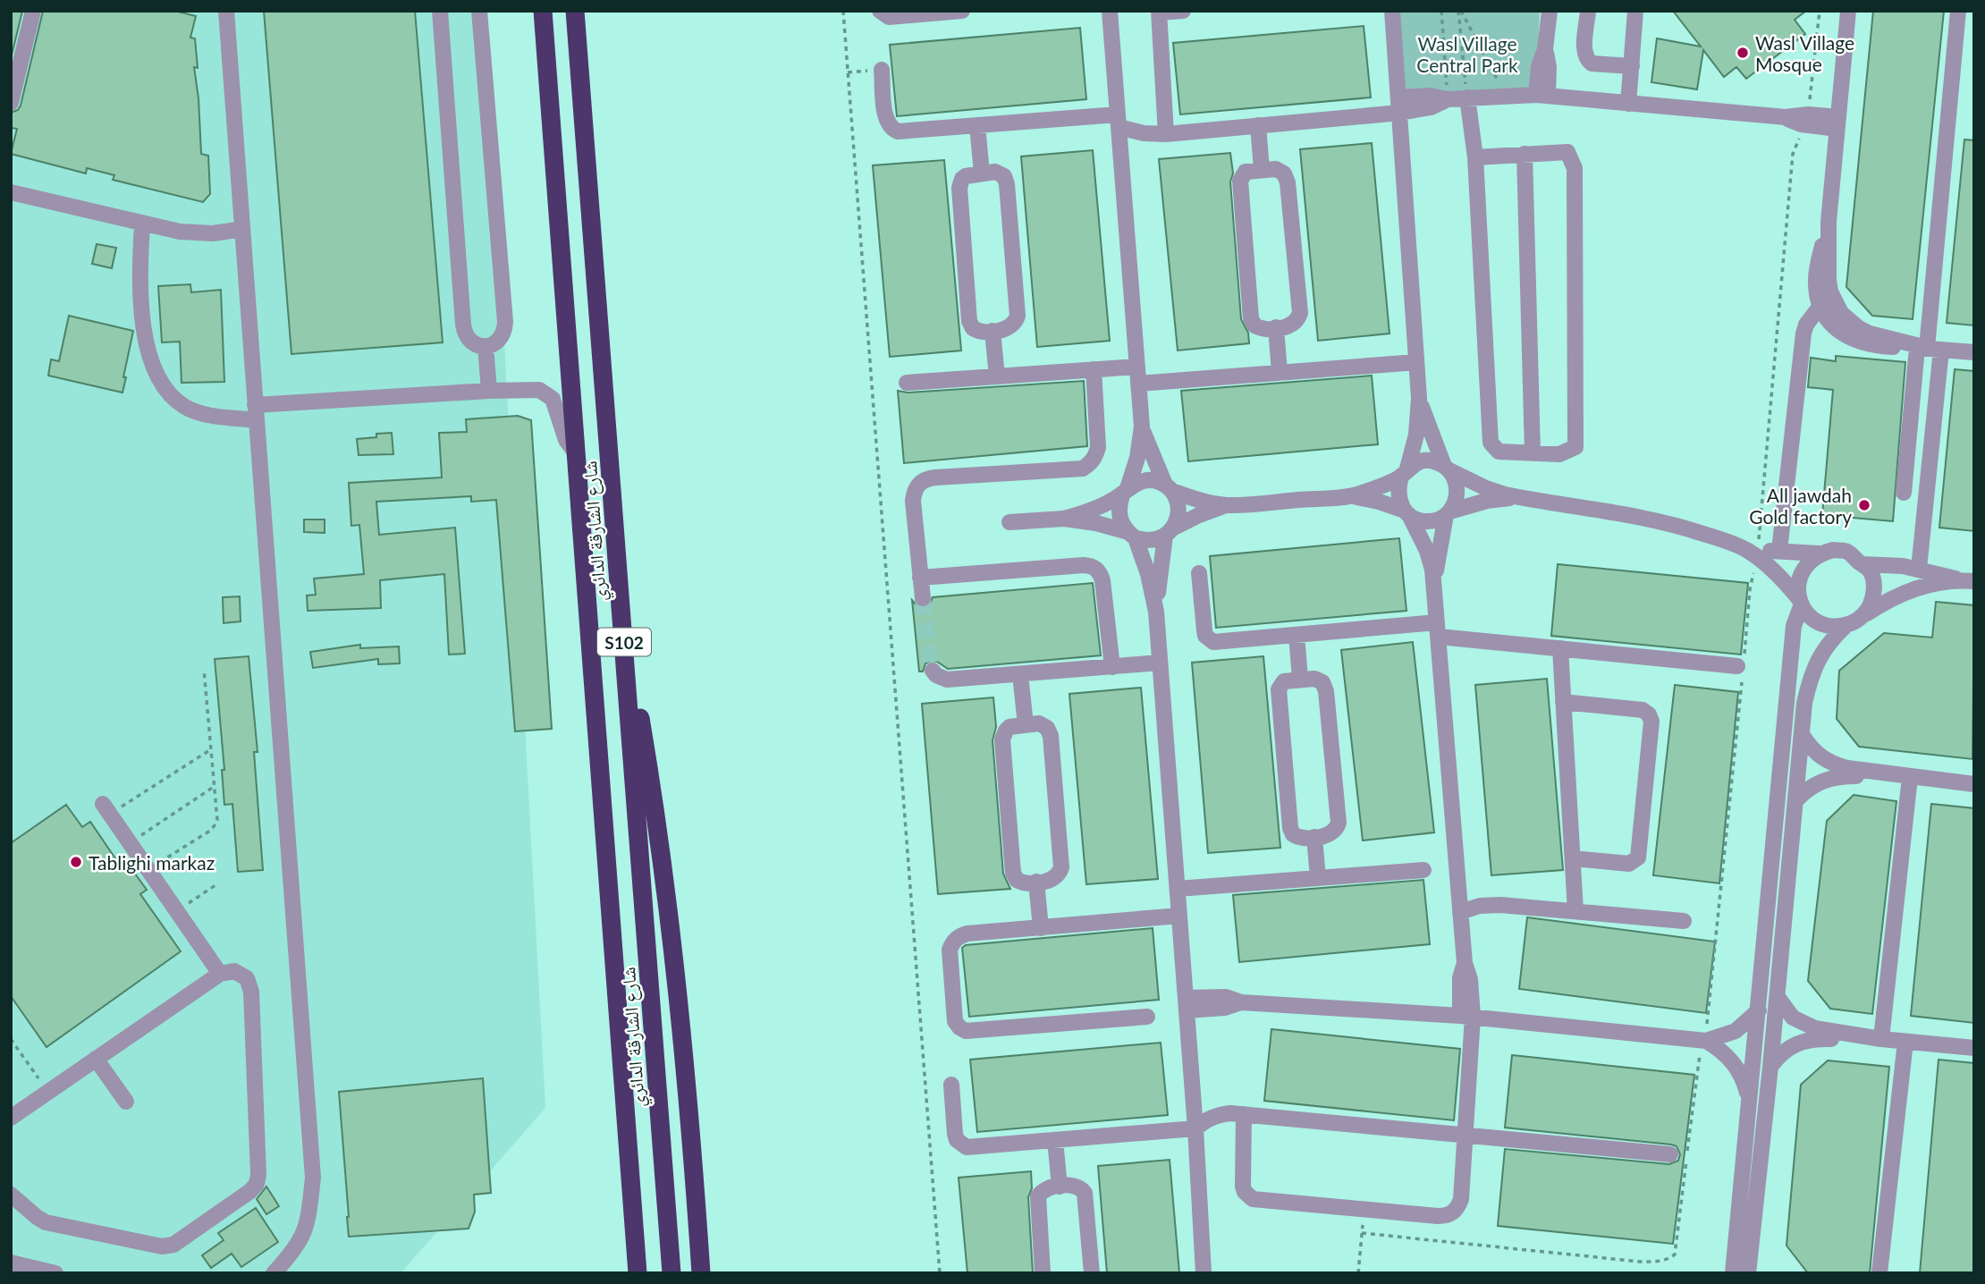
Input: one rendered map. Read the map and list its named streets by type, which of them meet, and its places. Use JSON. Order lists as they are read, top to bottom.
{
  "streets": {
    "highway": ["شارع الشارقة الدائري", "S102"]
  },
  "parks": ["Wasl Village Central Park"],
  "places": ["Wasl Village Mosque", "All jawdah Gold factory", "Tablighi markaz"]
}
